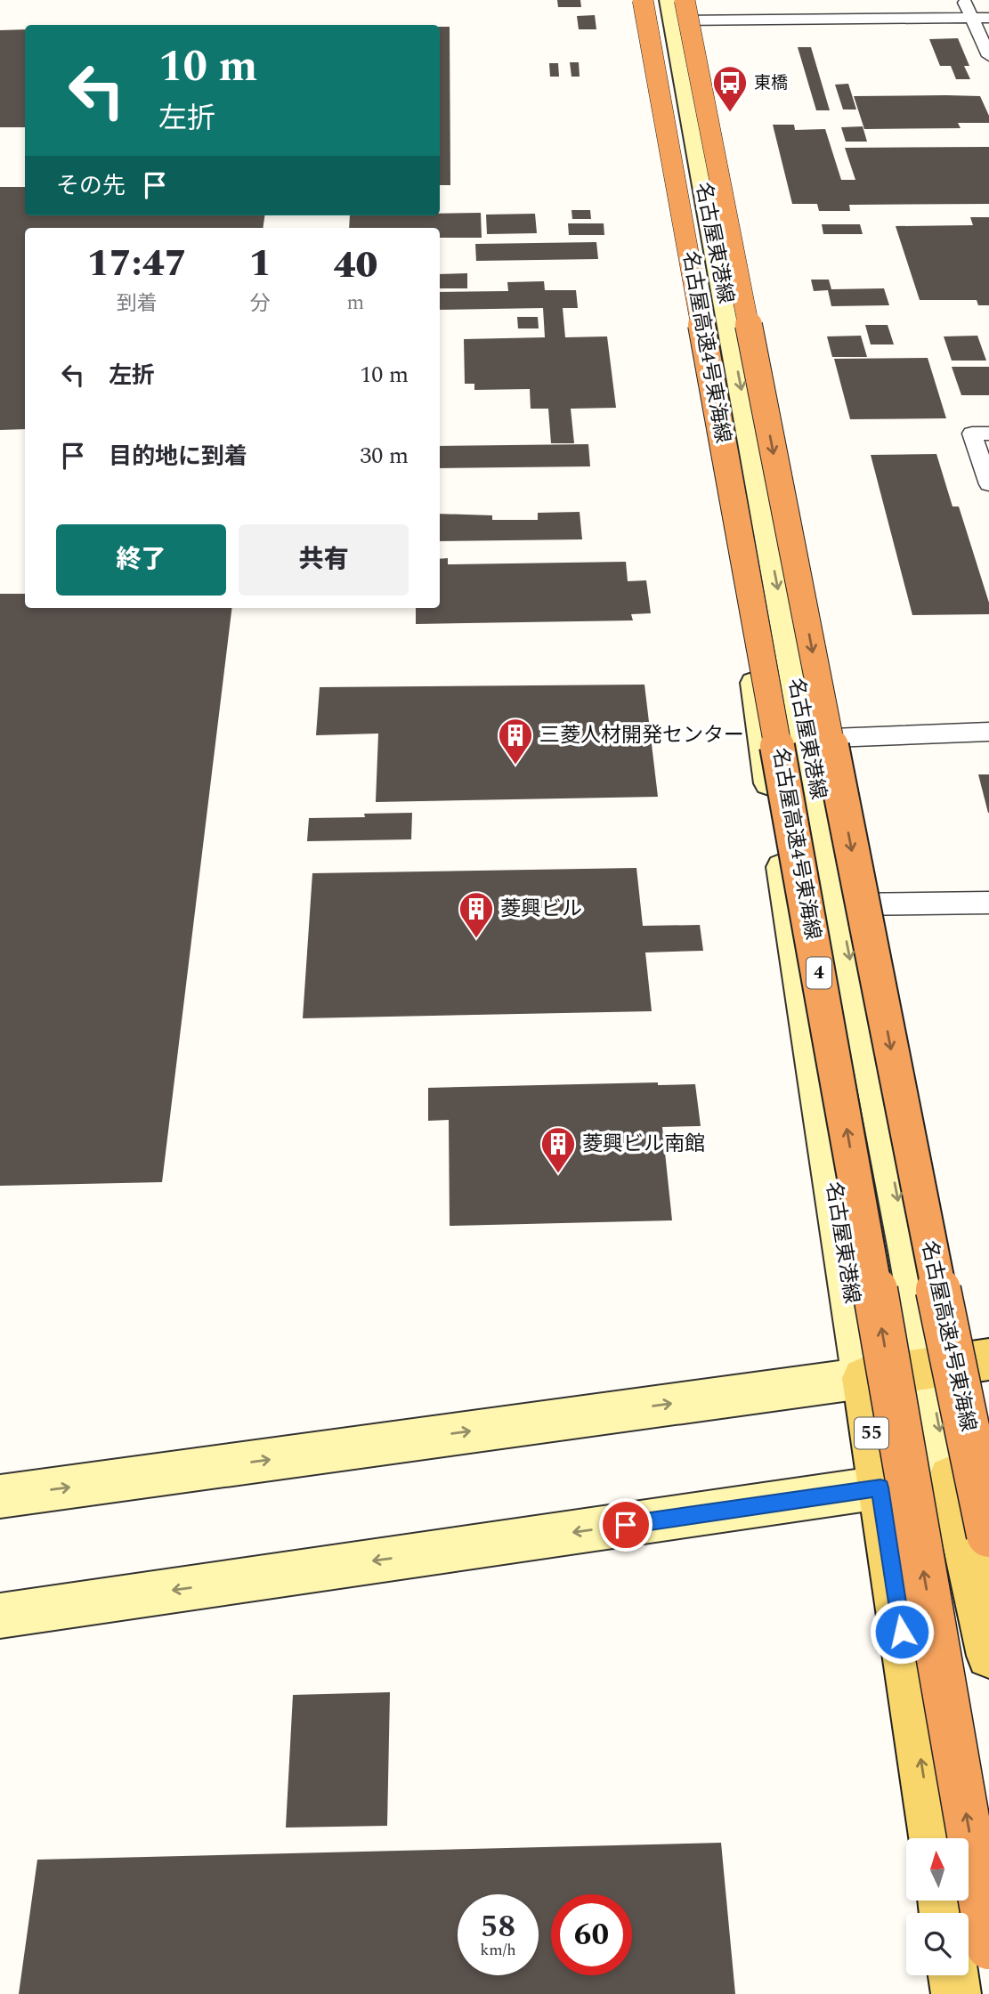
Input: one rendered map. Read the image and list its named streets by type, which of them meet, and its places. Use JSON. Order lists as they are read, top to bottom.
{
  "streets": {
    "highway": ["名古屋高速4号東海線", "4"],
    "main road": ["名古屋東港線", "55"]
  },
  "crossings": [
    ["名古屋東港線", "名古屋高速4号東海線"],
    ["名古屋東港線", "55"]
  ],
  "places": {
    "bus stop": ["東橋"],
    "building": ["三菱人材開発センター", "菱興ビル", "菱興ビル南館"]
  },
  "north": "top",
  "page": {
    "turn": ["10 m", "左折"],
    "then": "その先",
    "eta": [
      "17:47",
      "到着",
      "1",
      "分",
      "40",
      "m"
    ],
    "list": [
      {
        "name": "左折",
        "value": "10 m"
      },
      {
        "name": "目的地に到着",
        "value": "30 m"
      }
    ],
    "buttons": ["終了", "共有"],
    "speed": "58 km/h",
    "limit": "60"
  }
}
